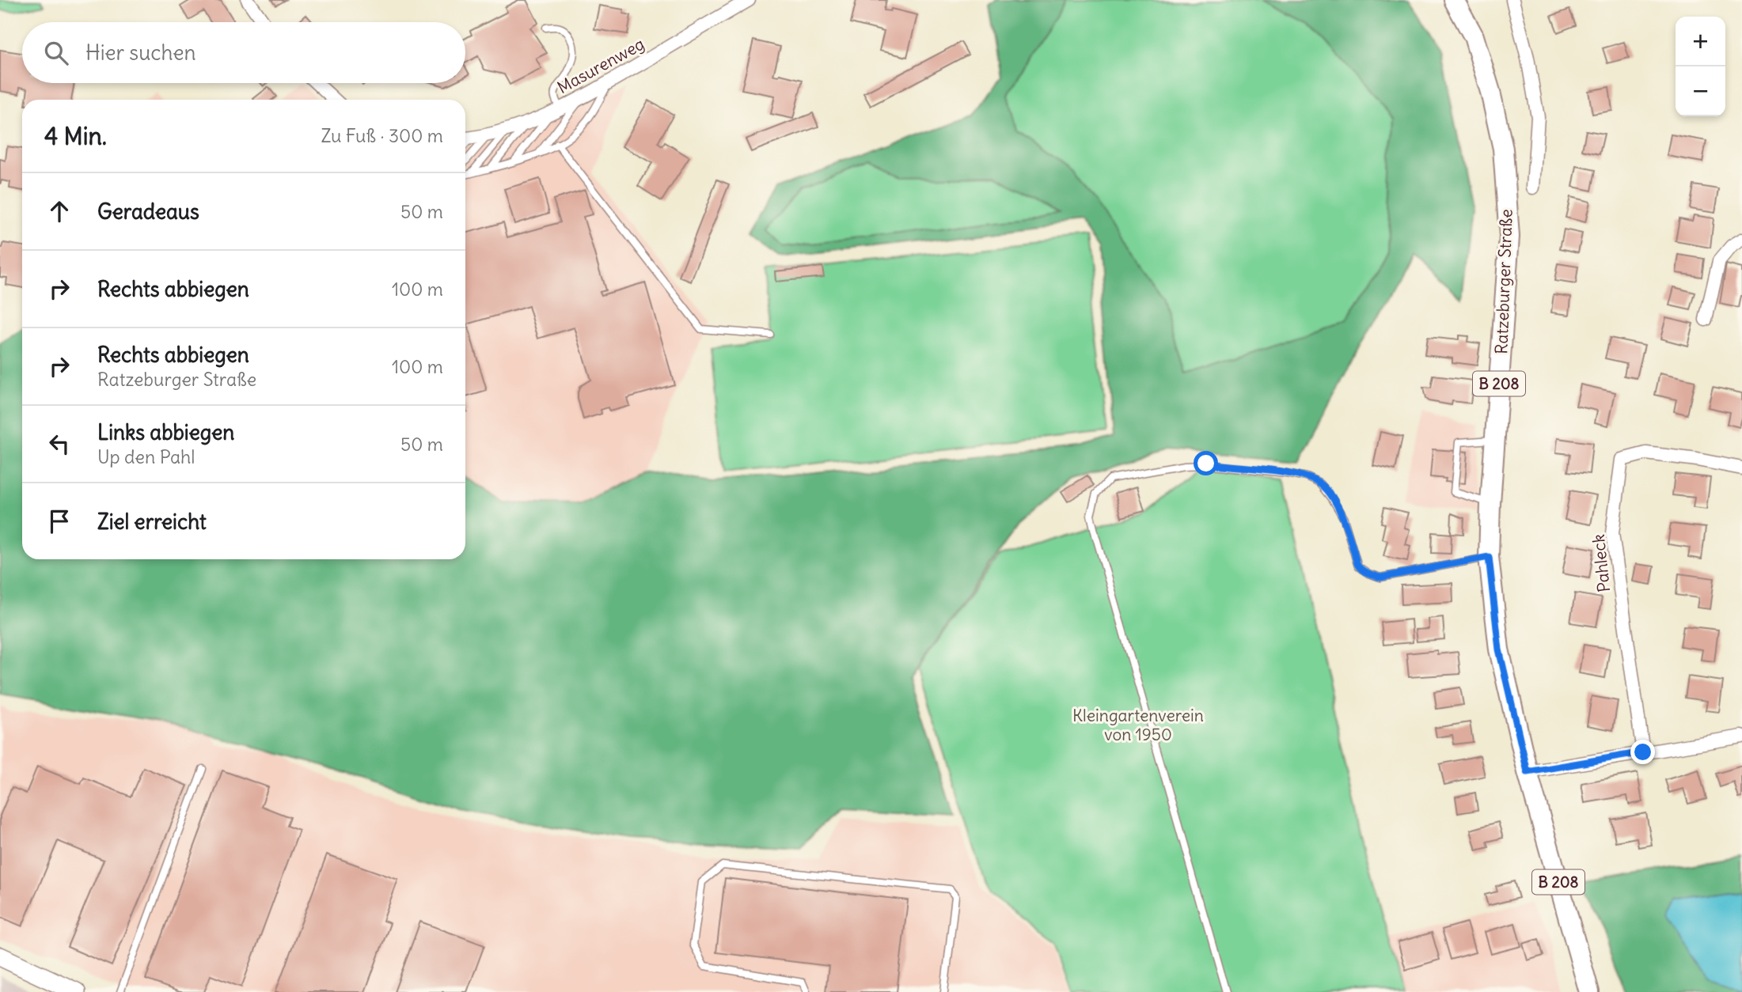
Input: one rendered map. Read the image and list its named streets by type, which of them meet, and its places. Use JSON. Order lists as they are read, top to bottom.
{
  "streets": {
    "main road": ["Ratzeburger Straße", "B 208"],
    "street": ["Masurenweg", "Pahleck"]
  },
  "parks": ["Kleingartenverein von 1950"],
  "page": {
    "map_buttons": ["+", "−"],
    "search": "Hier suchen",
    "heading": ["4 Min.", "Zu Fuß · 300 m"],
    "list": [
      ["Geradeaus", "50 m"],
      ["Rechts abbiegen", "100 m"],
      ["Rechts abbiegen", "Ratzeburger Straße", "100 m"],
      ["Links abbiegen", "Up den Pahl", "50 m"],
      "Ziel erreicht"
    ]
  }
}
